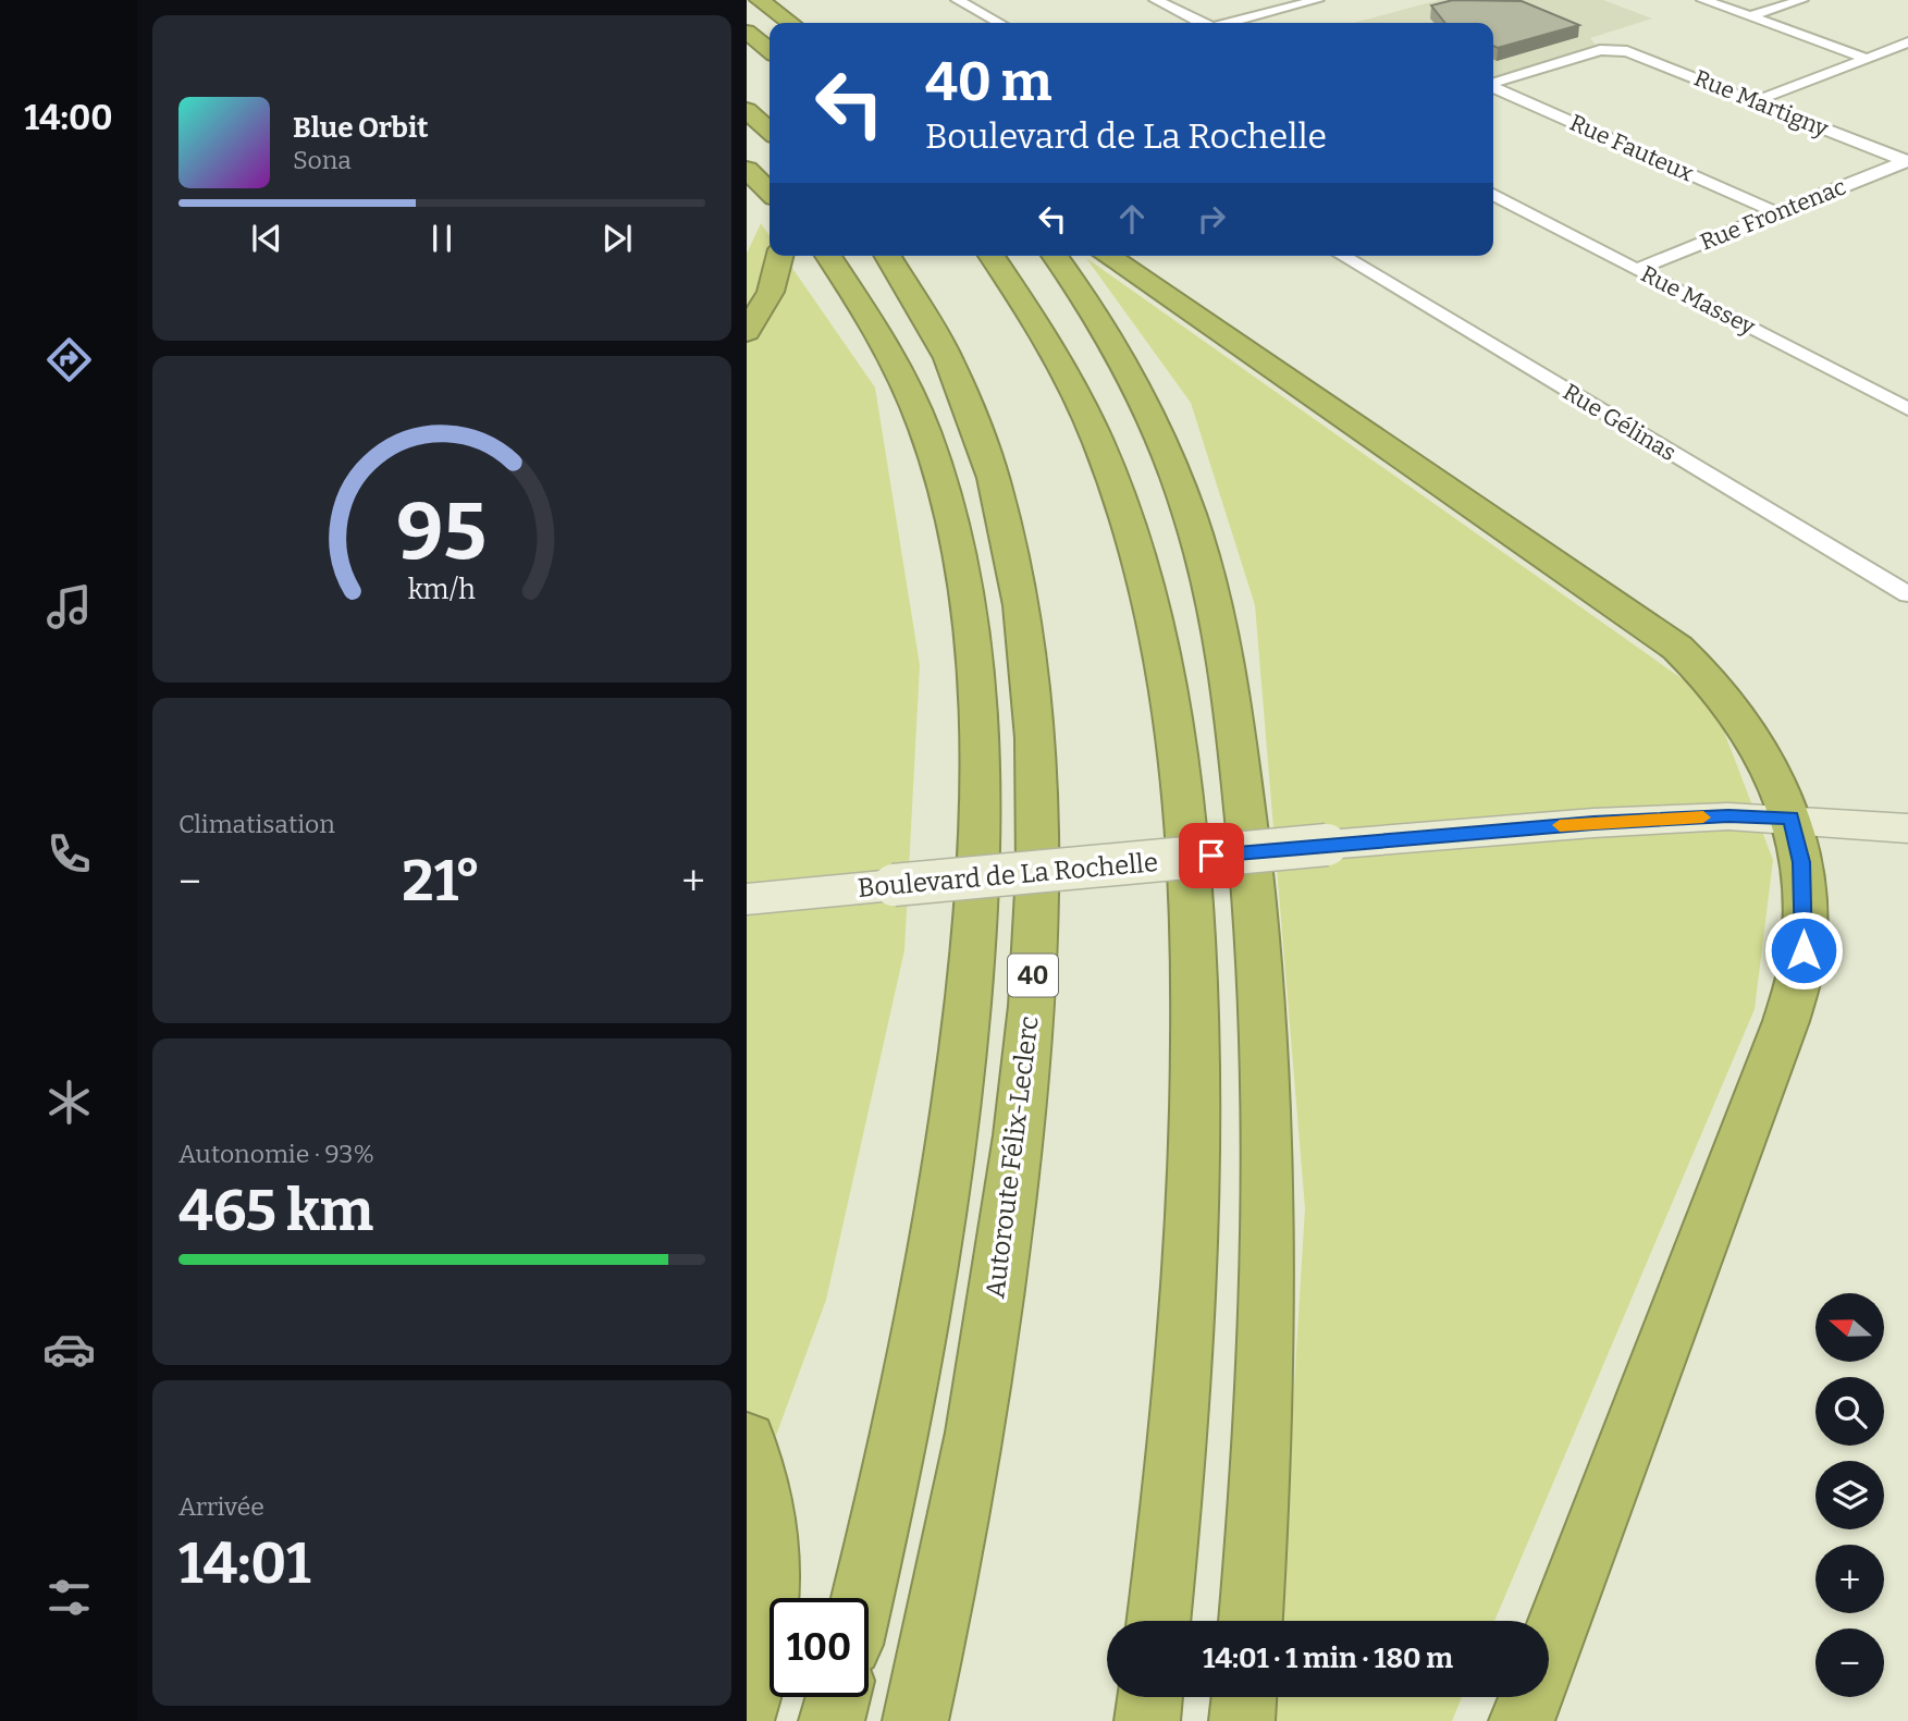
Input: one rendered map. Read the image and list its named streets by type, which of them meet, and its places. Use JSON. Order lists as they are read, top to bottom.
{
  "streets": {
    "highway": ["40", "Autoroute Félix-Leclerc"],
    "street": [
      "Rue Martigny",
      "Rue Fauteux",
      "Rue Frontenac",
      "Rue Massey",
      "Rue Gélinas",
      "Boulevard de La Rochelle"
    ]
  },
  "crossings": [
    ["Rue Martigny", "Rue Frontenac"],
    ["Rue Fauteux", "Rue Frontenac"],
    ["Rue Frontenac", "Rue Massey"]
  ],
  "north": "left",
  "page": {
    "tabs": "14:00",
    "turn": ["40 m", "Boulevard de La Rochelle"],
    "song": ["Blue Orbit", "Sona"],
    "tile": [
      "Climatisation",
      ["Autonomie · 93%", "465 km"],
      ["Arrivée", "14:01"]
    ],
    "heat": ["−", "21°", "+"],
    "map_buttons": ["+", "−"],
    "limit": "100",
    "trip": "14:01 · 1 min · 180 m",
    "gauge": ["95", "km/h"]
  }
}
